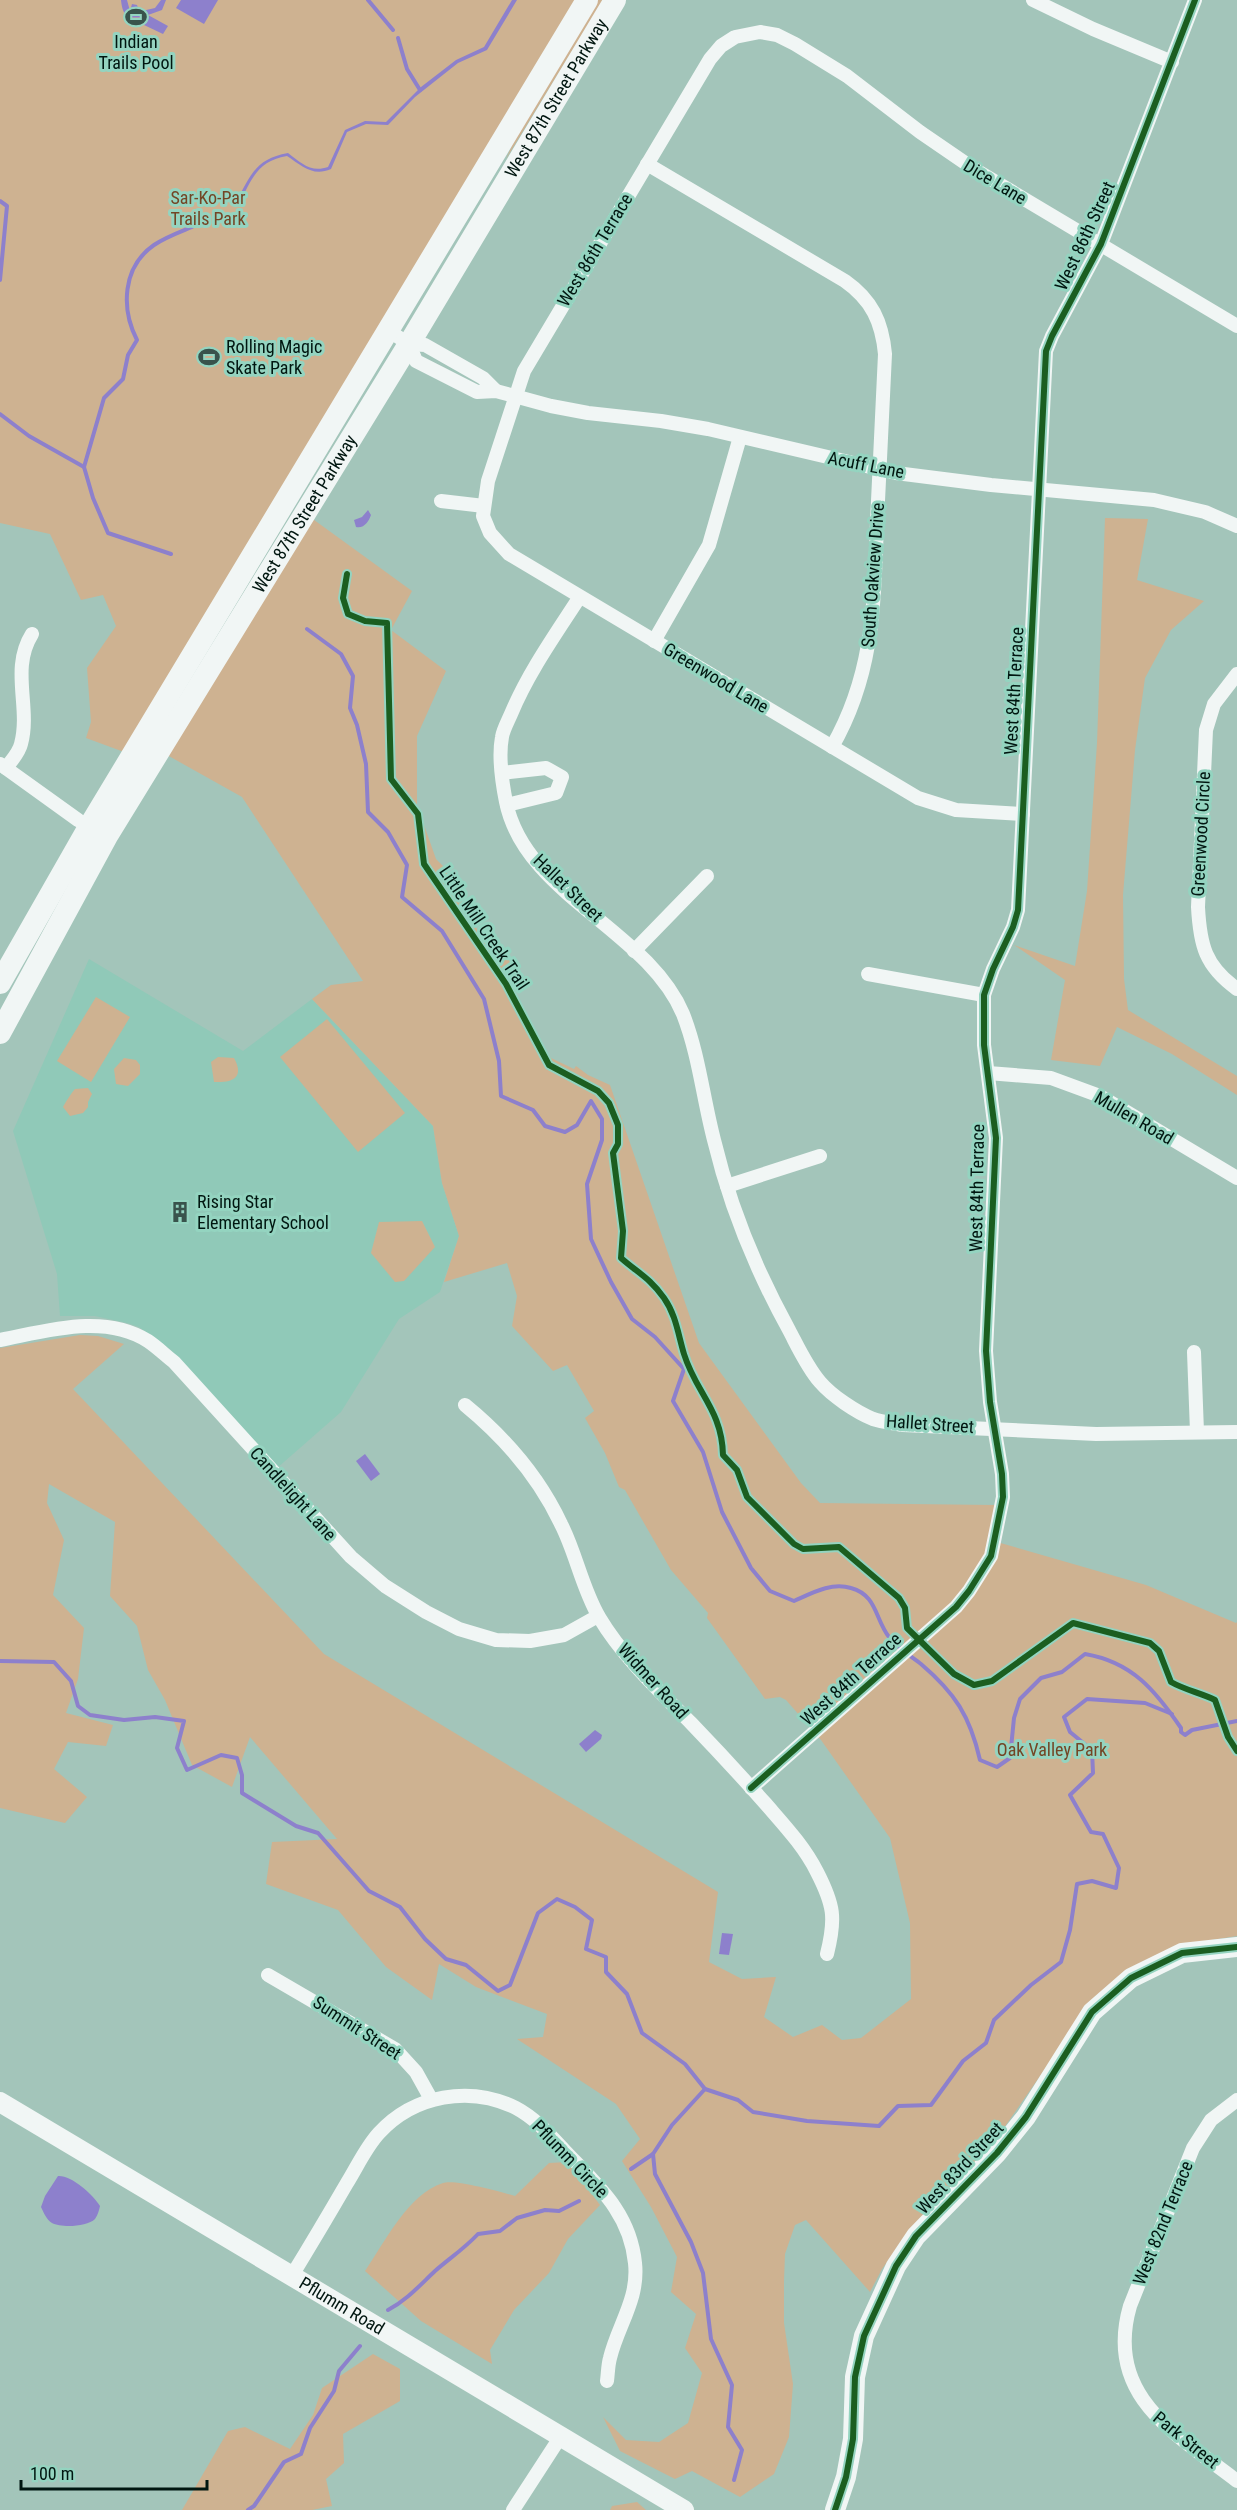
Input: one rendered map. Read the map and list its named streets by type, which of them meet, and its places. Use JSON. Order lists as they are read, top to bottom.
{
  "streets": {
    "main road": ["West 87th Street Parkway", "West 83rd Street", "Pflumm Road"],
    "street": [
      "Dice Lane",
      "West 86th Street",
      "West 86th Terrace",
      "Acuff Lane",
      "South Oakview Drive",
      "Greenwood Lane",
      "West 84th Terrace",
      "Greenwood Circle",
      "Hallet Street",
      "Mullen Road",
      "Candlelight Lane",
      "Widmer Road",
      "Summit Street",
      "Pflumm Circle",
      "West 82nd Terrace",
      "Park Street"
    ],
    "cycle path": ["Little Mill Creek Trail"]
  },
  "crossings": [
    ["West 87th Street Parkway", "Acuff Lane"],
    ["Dice Lane", "West 86th Street"],
    ["Dice Lane", "West 86th Terrace"],
    ["West 86th Street", "Acuff Lane"],
    ["West 86th Street", "West 84th Terrace"],
    ["West 86th Terrace", "Acuff Lane"],
    ["West 86th Terrace", "South Oakview Drive"],
    ["West 86th Terrace", "Greenwood Lane"],
    ["Acuff Lane", "South Oakview Drive"],
    ["Acuff Lane", "West 84th Terrace"],
    ["South Oakview Drive", "Greenwood Lane"],
    ["Greenwood Lane", "West 84th Terrace"],
    ["West 84th Terrace", "Hallet Street"],
    ["West 84th Terrace", "Mullen Road"],
    ["West 84th Terrace", "Widmer Road"],
    ["Candlelight Lane", "Widmer Road"],
    ["Summit Street", "Pflumm Circle"],
    ["Pflumm Circle", "Pflumm Road"],
    ["West 82nd Terrace", "Park Street"]
  ],
  "parks": ["Sar-Ko-Par Trails Park", "Oak Valley Park"],
  "places": {
    "sports": ["Indian Trails Pool", "Rolling Magic Skate Park"],
    "building": ["Rising Star Elementary School"]
  },
  "scale_bar": "100 m"
}
